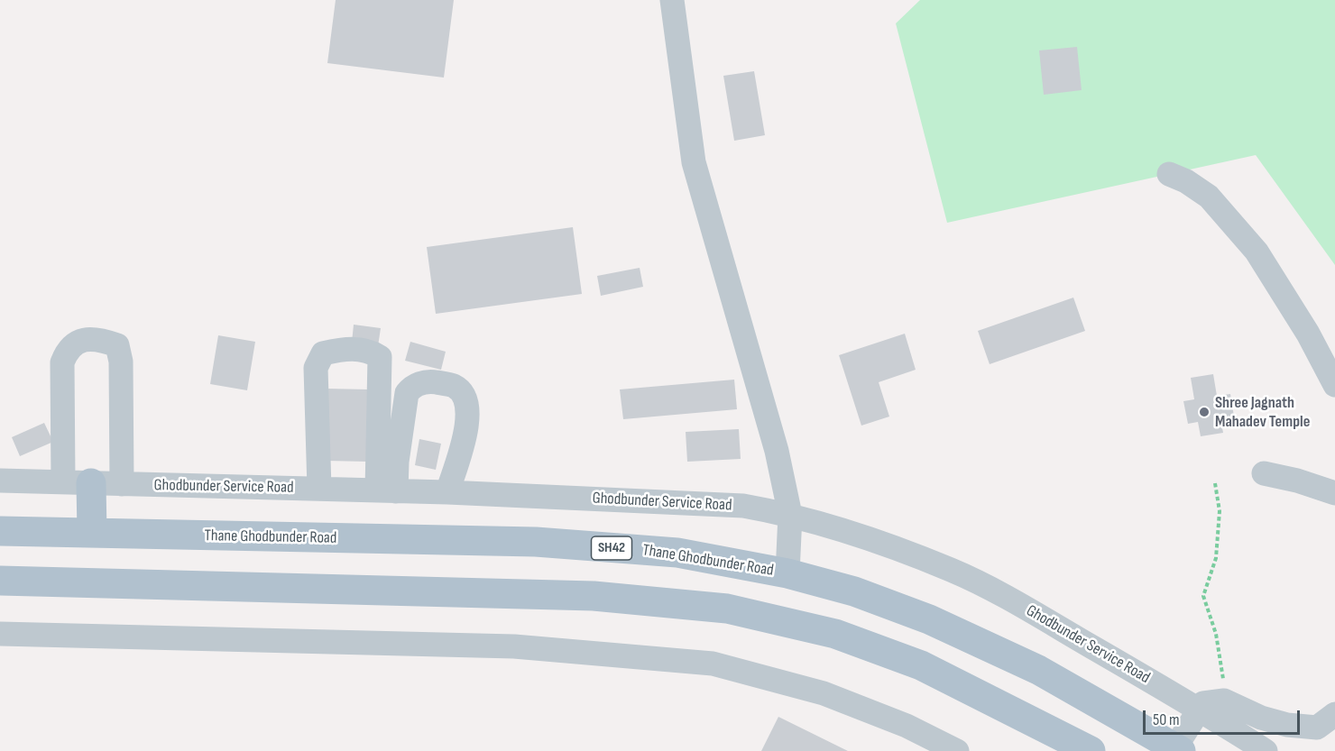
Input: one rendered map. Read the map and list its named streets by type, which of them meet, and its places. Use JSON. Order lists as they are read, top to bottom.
{
  "streets": {
    "main road": ["Thane Ghodbunder Road", "SH42"],
    "street": ["Ghodbunder Service Road"]
  },
  "places": ["Shree Jagnath Mahadev Temple"],
  "scale_bar": "50 m"
}
